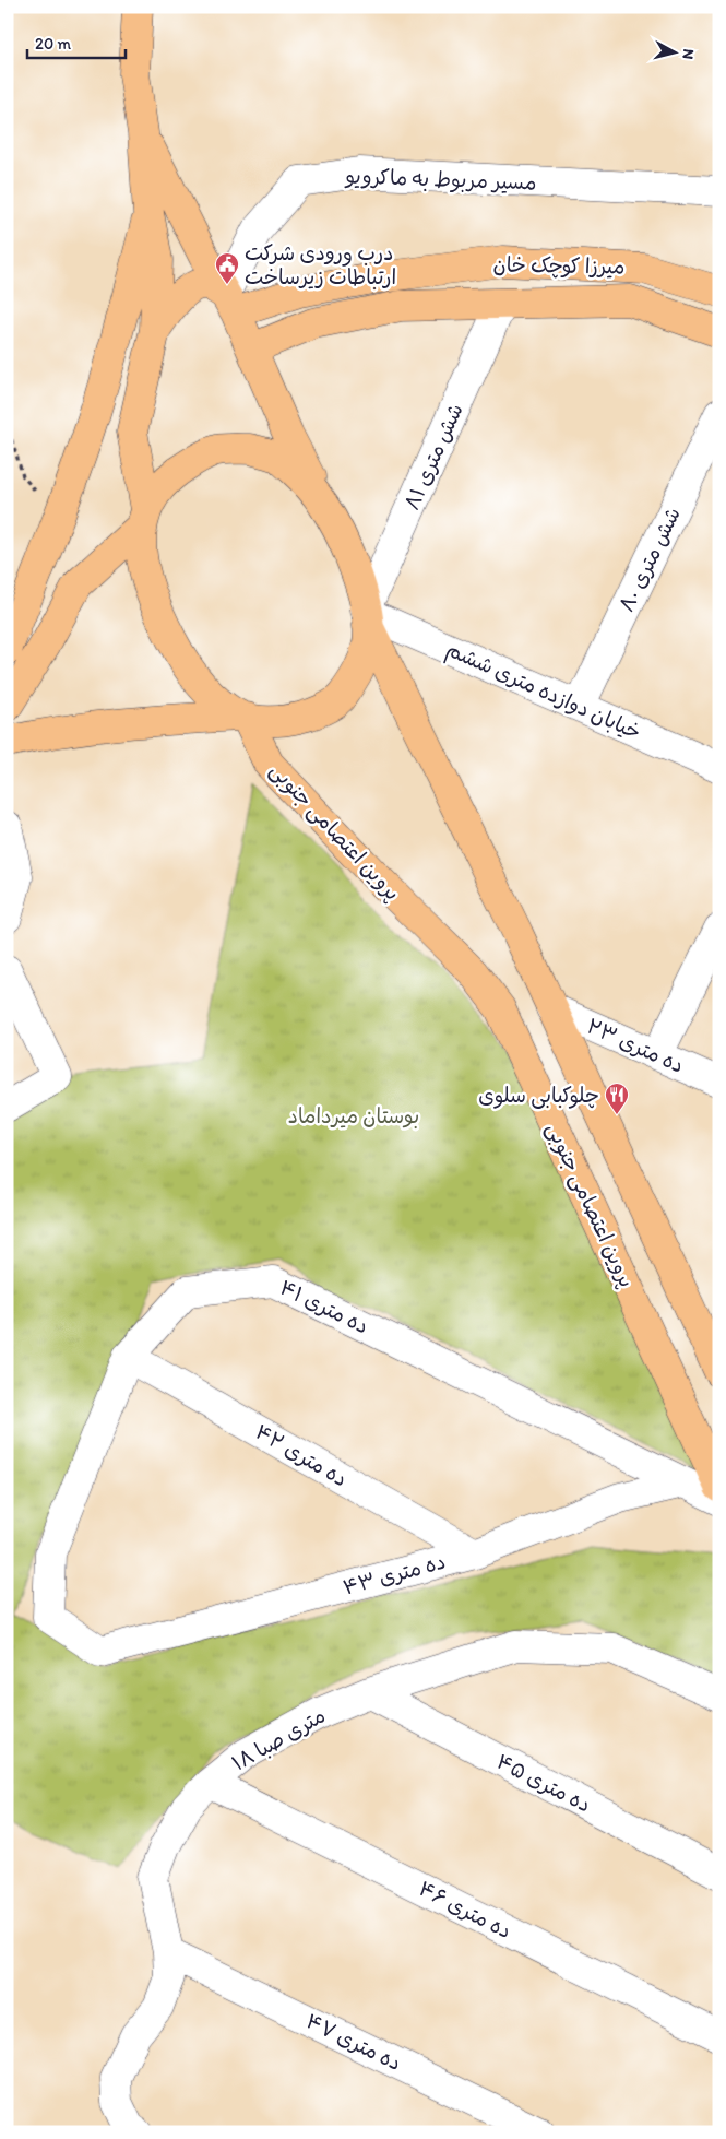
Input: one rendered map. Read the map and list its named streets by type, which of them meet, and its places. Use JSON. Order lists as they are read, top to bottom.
{
  "streets": {
    "main road": ["میرزا کوچک خان", "پروین اعتصامی جنوبی"],
    "street": [
      "مسیر مربوط به ماکرویو",
      "شش متری ۸۱",
      "شش متری ۸۰",
      "خیابان دوازده متری ششم",
      "ده متری ۲۳",
      "ده متری ۴۱",
      "ده متری ۴۲",
      "ده متری ۴۳",
      "متری صبا ۱۸",
      "ده متری ۴۵",
      "ده متری ۴۶",
      "ده متری ۴۷"
    ]
  },
  "crossings": [
    ["مسیر مربوط به ماکرویو", "میرزا کوچک خان"],
    ["میرزا کوچک خان", "شش متری ۸۱"],
    ["شش متری ۸۱", "خیابان دوازده متری ششم"],
    ["شش متری ۸۰", "خیابان دوازده متری ششم"],
    ["ده متری ۴۱", "ده متری ۴۲"],
    ["ده متری ۴۱", "ده متری ۴۳"],
    ["ده متری ۴۲", "ده متری ۴۳"],
    ["متری صبا ۱۸", "ده متری ۴۵"],
    ["متری صبا ۱۸", "ده متری ۴۶"],
    ["متری صبا ۱۸", "ده متری ۴۷"]
  ],
  "parks": ["بوستان میرداماد"],
  "places": {
    "public building": ["درب ورودی شرکت ارتباطات زیرساخت"],
    "restaurant": ["چلوکبابی سلوی"]
  },
  "scale_bar": "20 m",
  "north": "right"
}
